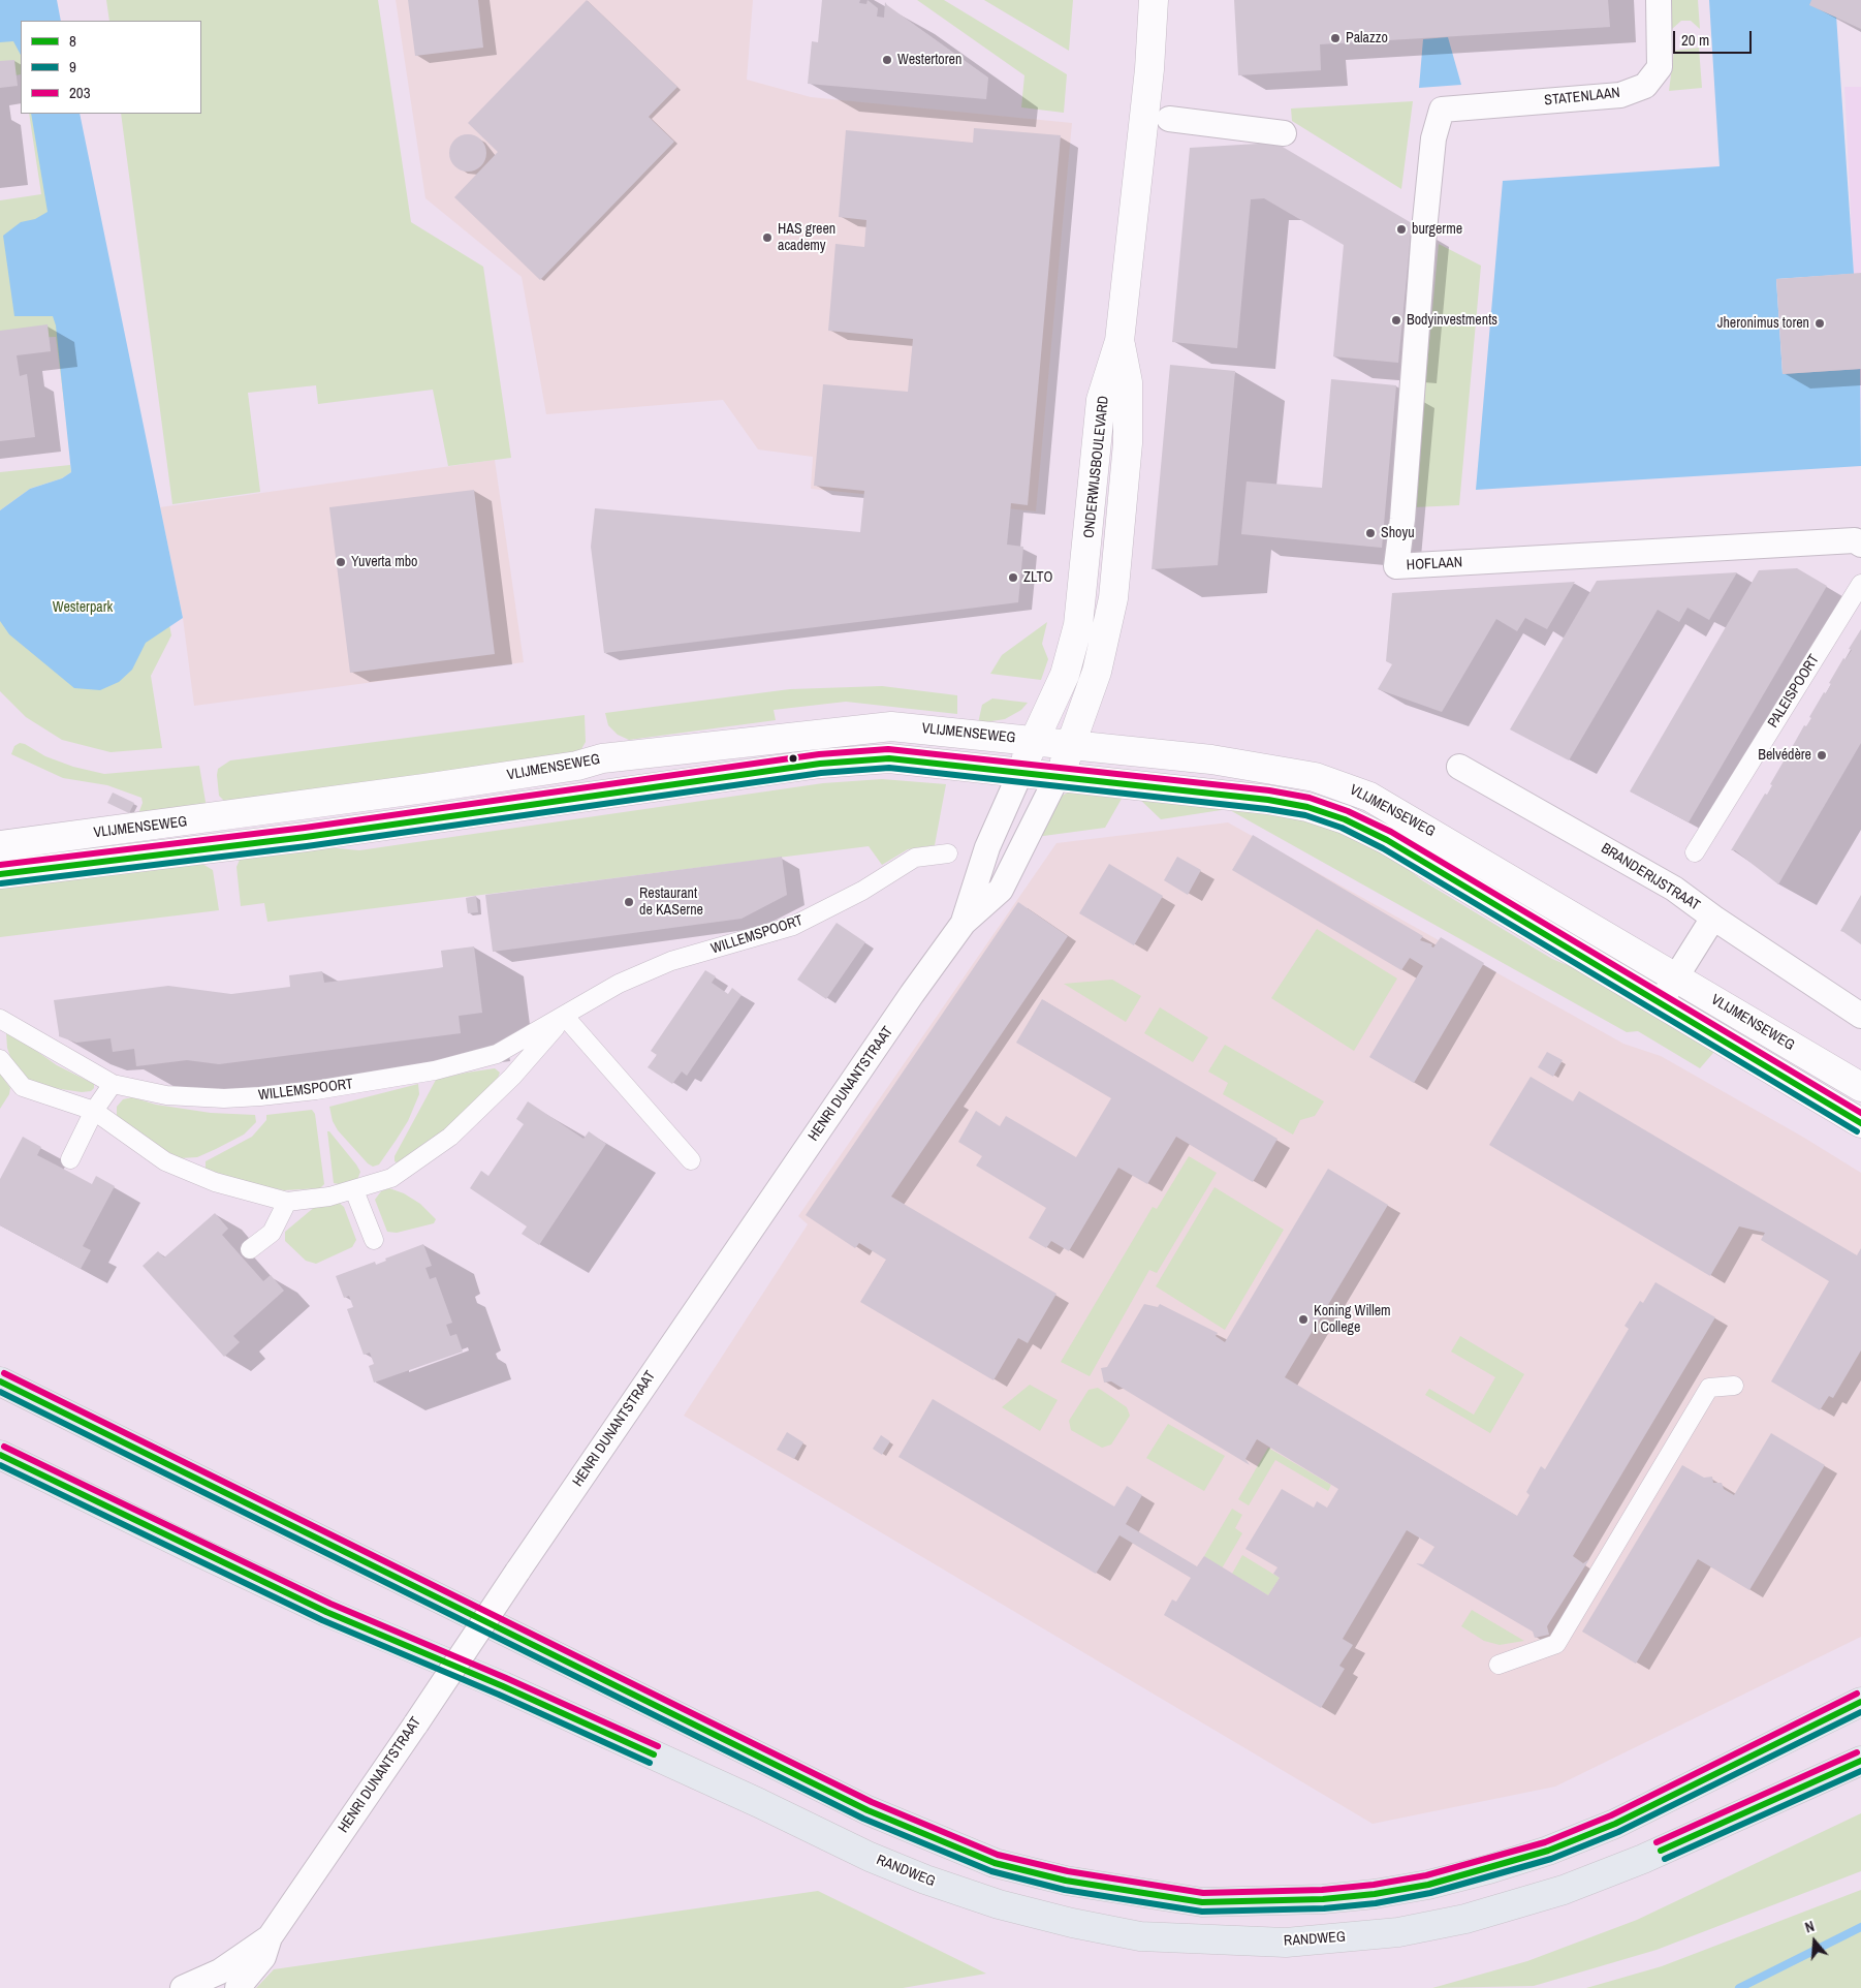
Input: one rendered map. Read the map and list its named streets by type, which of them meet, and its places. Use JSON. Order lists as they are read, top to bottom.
{
  "streets": {
    "main road": ["RANDWEG"],
    "street": [
      "STATENLAAN",
      "ONDERWIJSBOULEVARD",
      "HOFLAAN",
      "PALEISPOORT",
      "VLIJMENSEWEG",
      "BRANDERIJSTRAAT",
      "WILLEMSPOORT",
      "HENRI DUNANTSTRAAT"
    ]
  },
  "crossings": [
    ["STATENLAAN", "HOFLAAN"],
    ["ONDERWIJSBOULEVARD", "VLIJMENSEWEG"],
    ["ONDERWIJSBOULEVARD", "HENRI DUNANTSTRAAT"],
    ["VLIJMENSEWEG", "HENRI DUNANTSTRAAT"]
  ],
  "parks": ["Westerpark"],
  "places": [
    "Palazzo",
    "Westertoren",
    "burgerme",
    "HAS green academy",
    "Bodyinvestments",
    "Jheronimus toren",
    "Shoyu",
    "Yuverta mbo",
    "ZLTO",
    "Belvédère",
    "Restaurant de KASerne",
    "Koning Willem I College"
  ],
  "lines": ["transit line 203", "transit line 8", "transit line 9"],
  "legend": ["8", "9", "203"],
  "scale_bar": "20 m",
  "north": "top"
}
